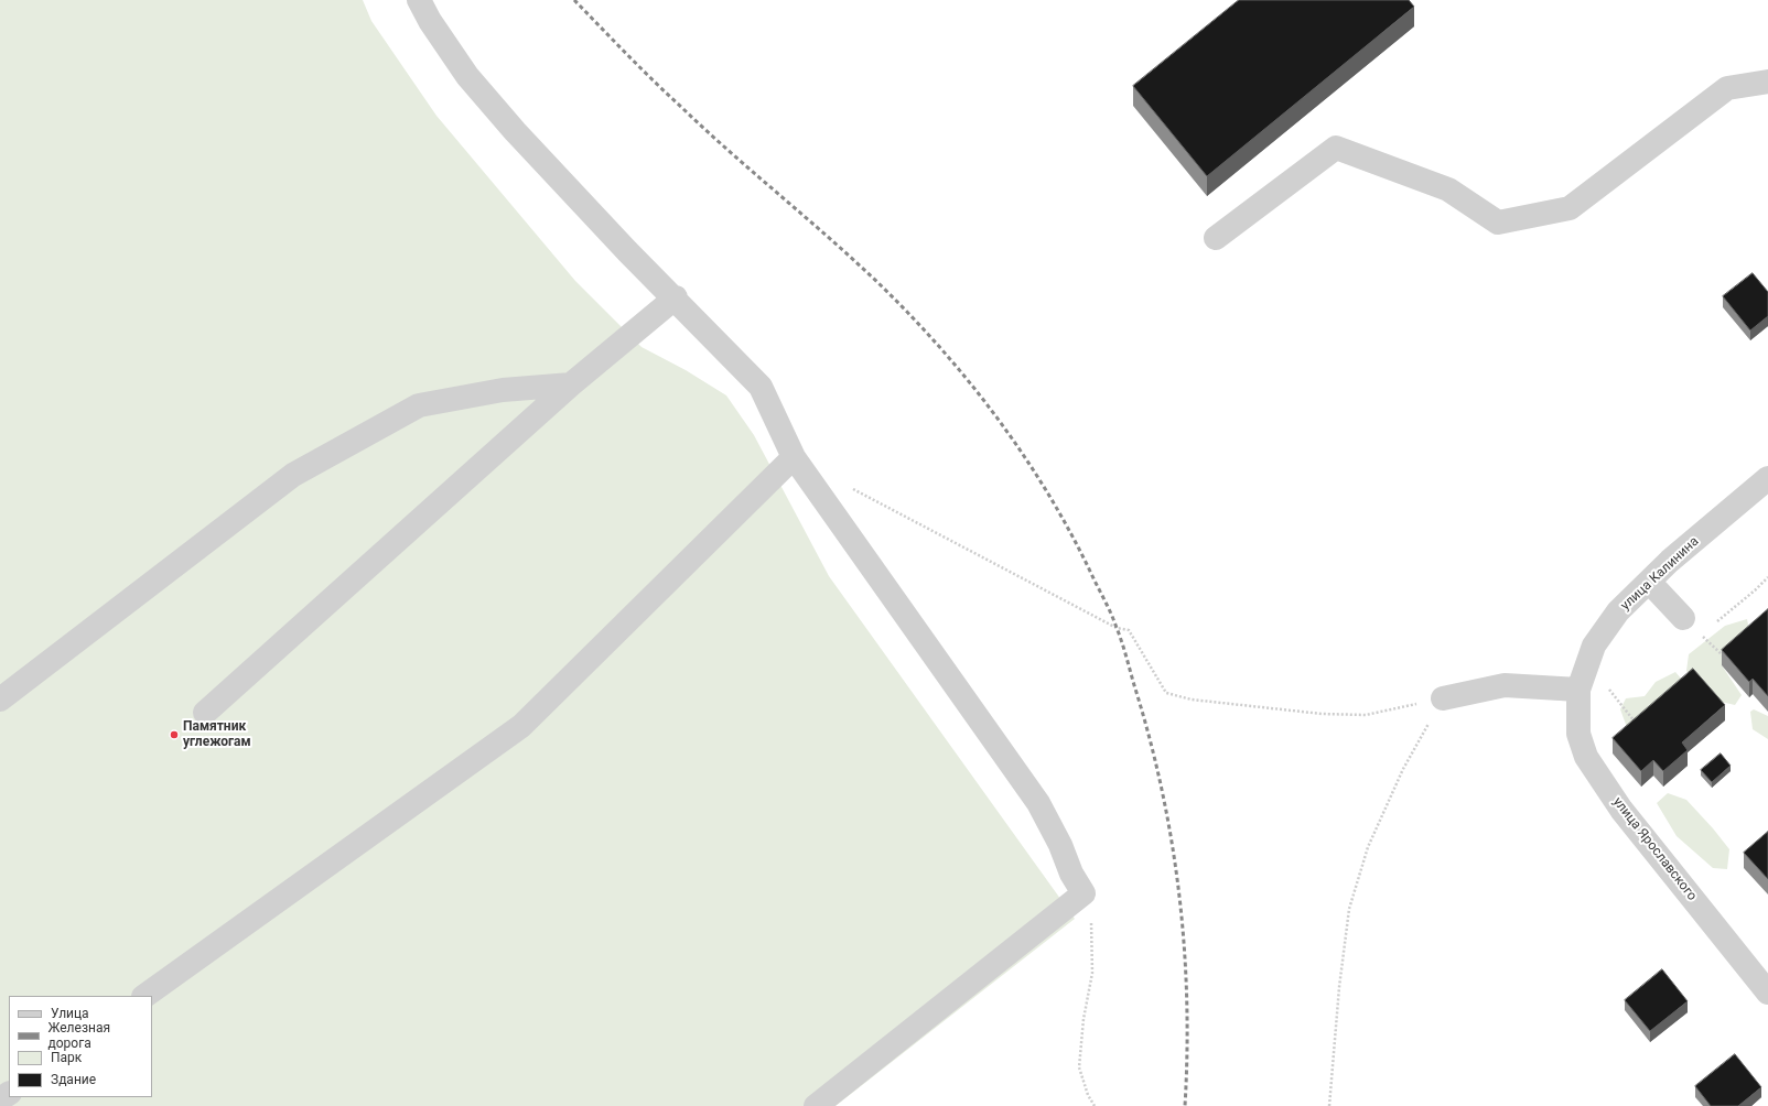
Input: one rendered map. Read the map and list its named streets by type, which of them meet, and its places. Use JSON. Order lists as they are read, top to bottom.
{
  "streets": {
    "street": ["улица Калинина", "улица Ярославского"]
  },
  "crossings": [
    ["улица Калинина", "улица Ярославского"]
  ],
  "places": ["Памятник углежогам"],
  "legend": [
    "Улица",
    "Железная дорога",
    "Парк",
    "Здание"
  ]
}
